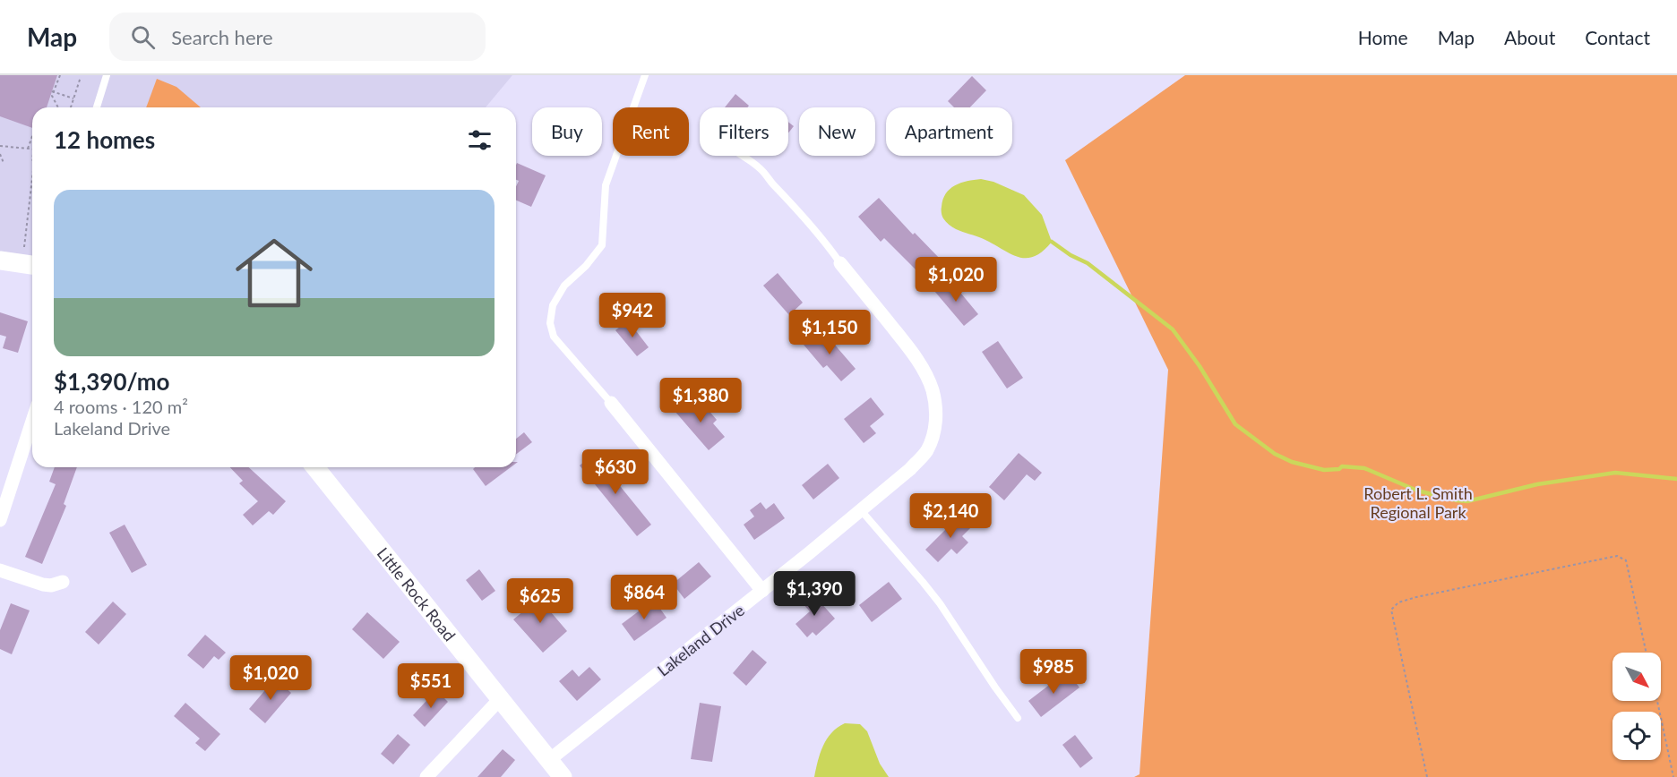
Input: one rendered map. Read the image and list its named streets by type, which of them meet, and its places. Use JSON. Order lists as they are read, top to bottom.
{
  "streets": {
    "main road": ["Little Rock Road"],
    "street": ["Lakeland Drive"]
  },
  "crossings": [
    ["Little Rock Road", "Lakeland Drive"]
  ],
  "parks": ["Robert L. Smith Regional Park"],
  "north": "bottom right",
  "page": {
    "header": "Map",
    "search": "Search here",
    "nav": [
      "Home",
      "Map",
      "About",
      "Contact"
    ],
    "chip": [
      "Buy",
      "Rent",
      "Filters",
      "New",
      "Apartment"
    ],
    "heading": "12 homes",
    "list": [
      {
        "name": "$1,390/mo",
        "note": "4 rooms · 120 m² · Lakeland Drive"
      }
    ],
    "price": [
      "$1,020",
      "$942",
      "$1,150",
      "$1,380",
      "$630",
      "$2,140",
      "$1,390",
      "$864",
      "$625",
      "$985",
      "$1,020",
      "$551"
    ]
  }
}
